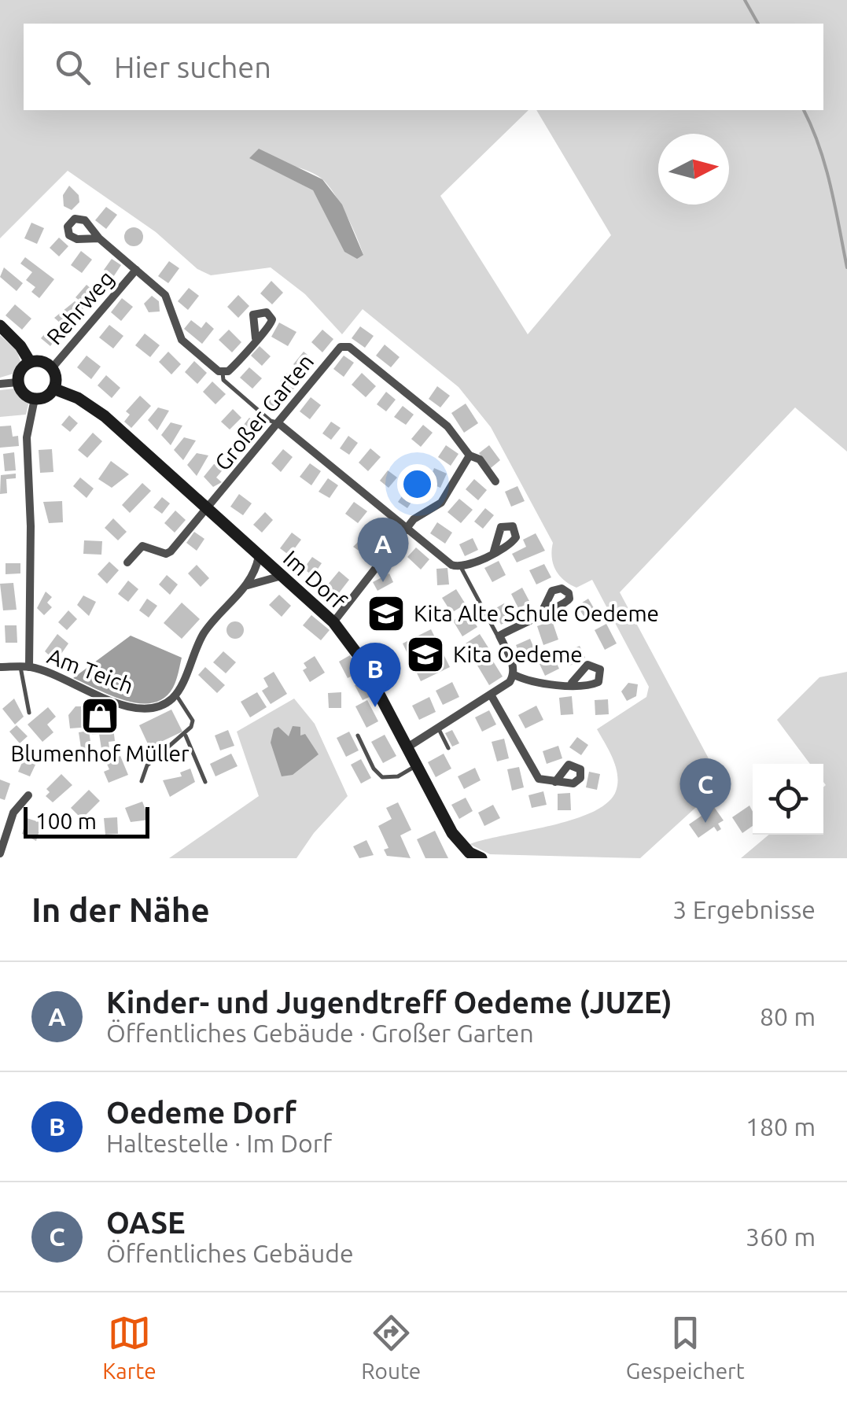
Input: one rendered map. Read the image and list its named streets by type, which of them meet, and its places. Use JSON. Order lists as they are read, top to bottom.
{
  "streets": {
    "street": [
      "Rehrweg",
      "Großer Garten",
      "Im Dorf",
      "Am Teich"
    ]
  },
  "crossings": [
    ["Rehrweg", "Im Dorf"],
    ["Rehrweg", "Am Teich"],
    ["Großer Garten", "Im Dorf"],
    ["Im Dorf", "Am Teich"]
  ],
  "places": {
    "school or university": ["Kita Alte Schule Oedeme", "Kita Oedeme"],
    "shop": ["Blumenhof Müller"]
  },
  "scale_bar": "100 m",
  "north": "right",
  "page": {
    "search": "Hier suchen",
    "pins": ["A", "B", "C"],
    "scale": "100 m",
    "heading": ["In der Nähe", "3 Ergebnisse"],
    "list": [
      {
        "mark": "A",
        "name": "Kinder- und Jugendtreff Oedeme (JUZE)",
        "note": "Öffentliches Gebäude · Großer Garten",
        "value": "80 m"
      },
      {
        "mark": "B",
        "name": "Oedeme Dorf",
        "note": "Haltestelle · Im Dorf",
        "value": "180 m"
      },
      {
        "mark": "C",
        "name": "OASE",
        "note": "Öffentliches Gebäude",
        "value": "360 m"
      }
    ],
    "nav": ["Karte", "Route", "Gespeichert"]
  }
}
